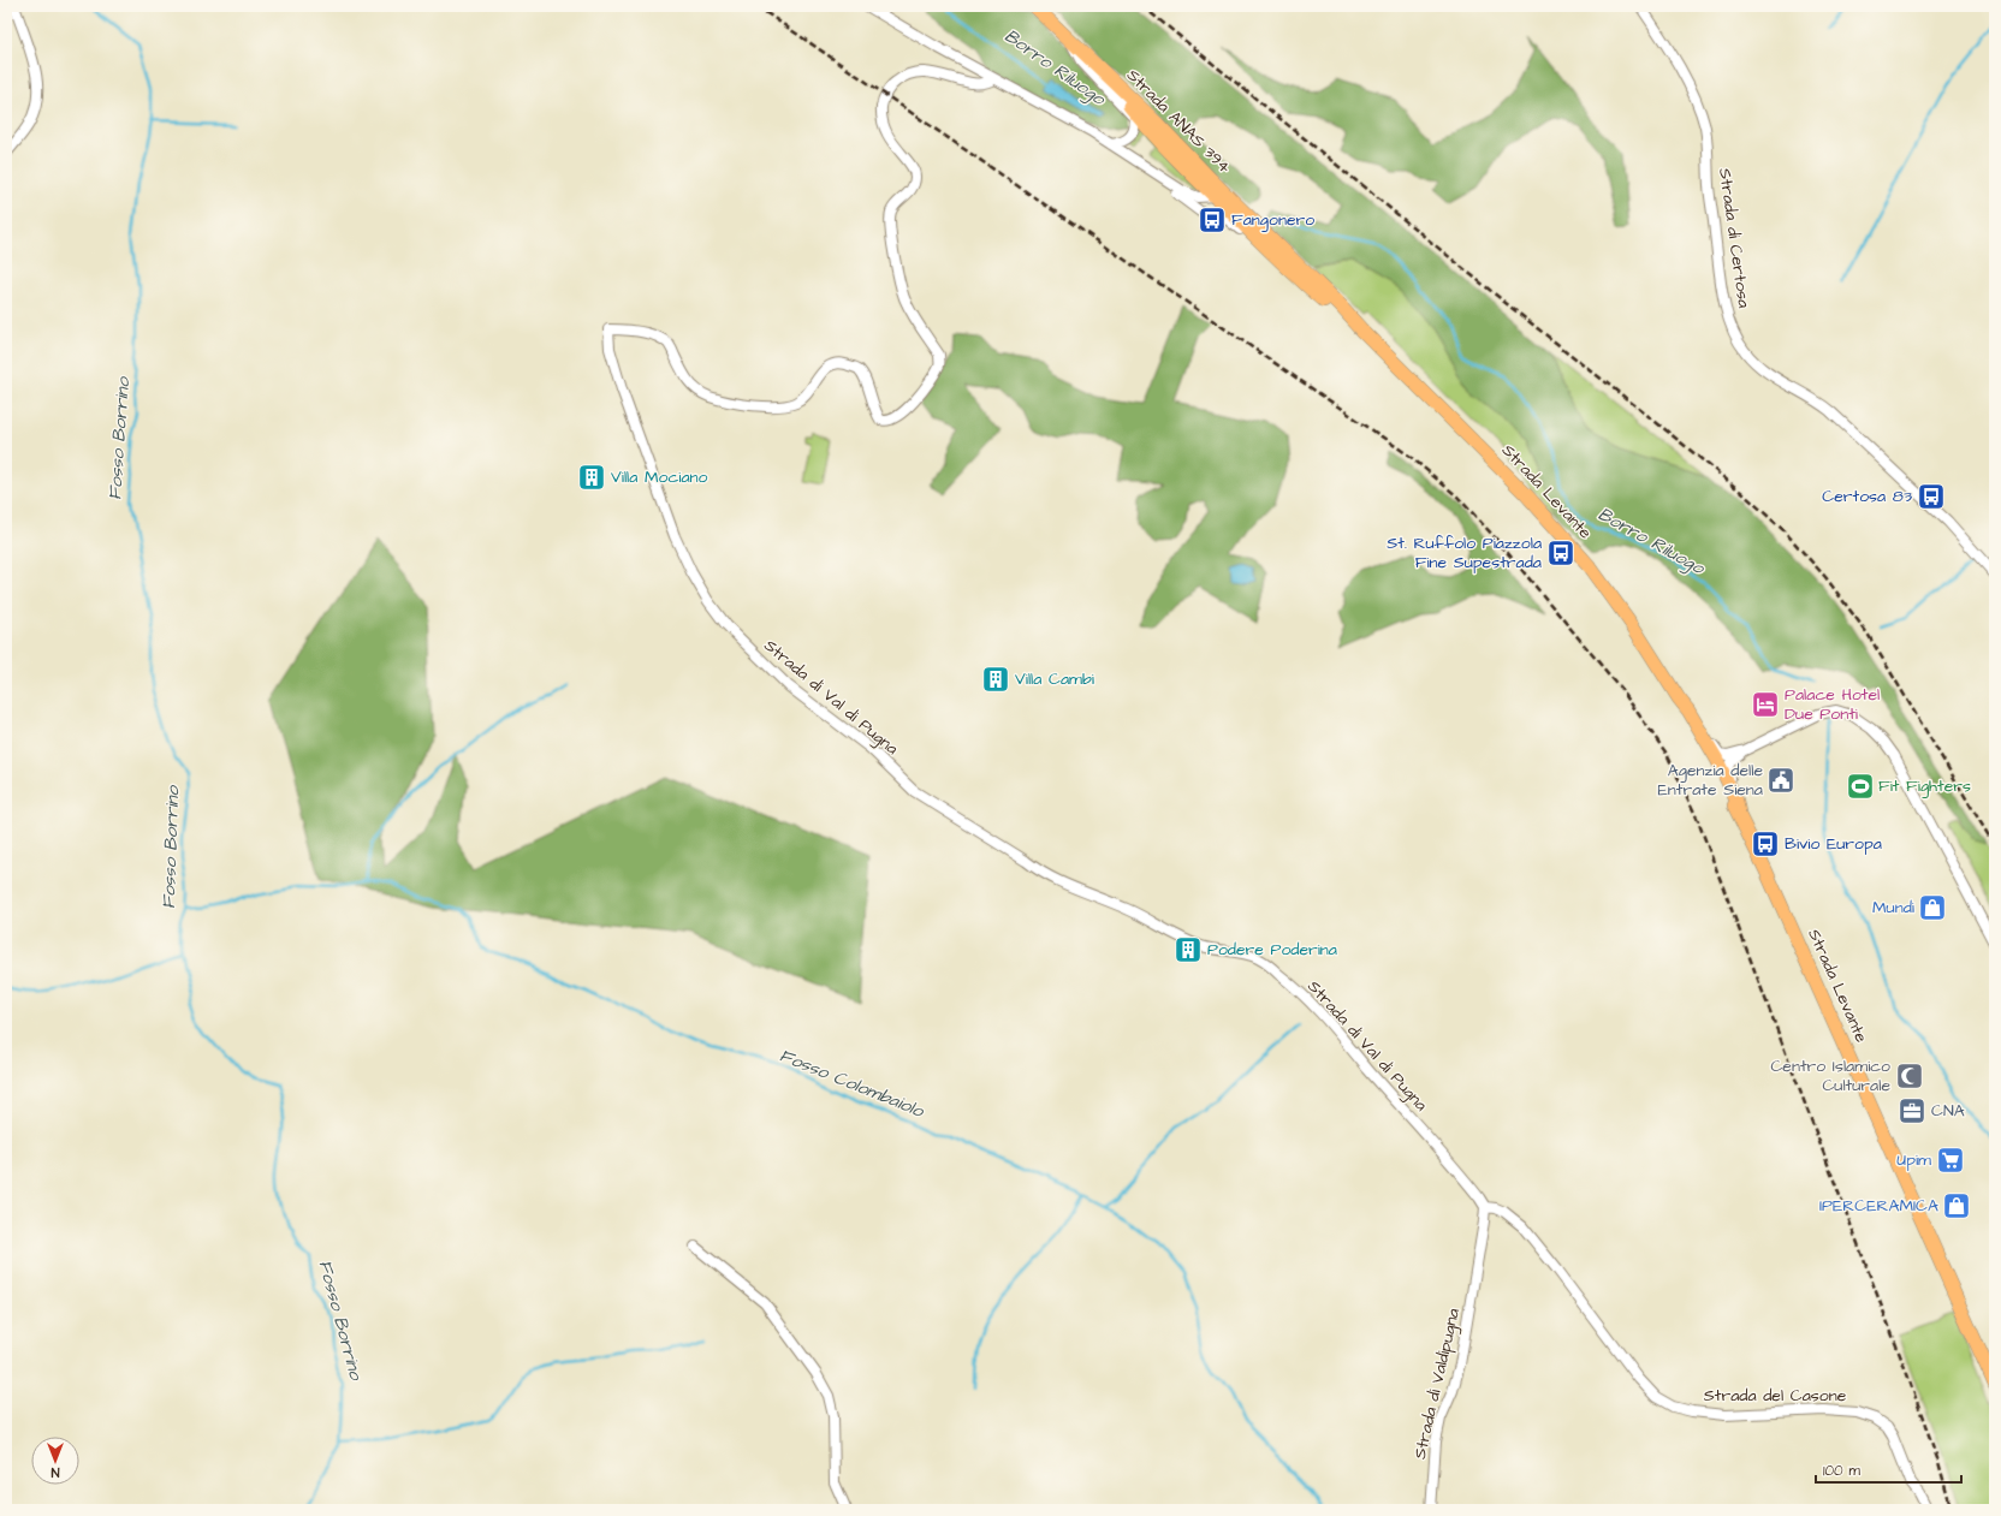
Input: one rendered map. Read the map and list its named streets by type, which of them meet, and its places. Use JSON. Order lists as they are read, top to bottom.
{
  "streets": {
    "main road": ["Strada ANAS 394", "Strada Levante"],
    "street": [
      "Strada di Certosa",
      "Strada di Val di Pugna",
      "Strada di Valdipugna",
      "Strada del Casone"
    ]
  },
  "crossings": [
    ["Strada ANAS 394", "Strada Levante"],
    ["Strada di Val di Pugna", "Strada di Valdipugna"],
    ["Strada di Val di Pugna", "Strada del Casone"],
    ["Strada di Valdipugna", "Strada del Casone"]
  ],
  "water": ["Borro Riluogo", "Fosso Borrino", "Fosso Colombaiolo"],
  "places": {
    "bus stop": [
      "Fangonero",
      "Certosa 83",
      "St. Ruffolo Piazzola Fine Supestrada",
      "Bivio Europa"
    ],
    "building": ["Villa Mociano", "Villa Cambi", "Podere Poderina"],
    "hotel": ["Palace Hotel Due Ponti"],
    "public building": ["Agenzia delle Entrate Siena"],
    "sports": ["Fit Fighters"],
    "shop": ["Mundi", "IPERCERAMICA"],
    "mosque": ["Centro Islamico Culturale"],
    "office": ["CNA"],
    "supermarket": ["Upim"]
  },
  "scale_bar": "100 m",
  "north": "bottom"
}
